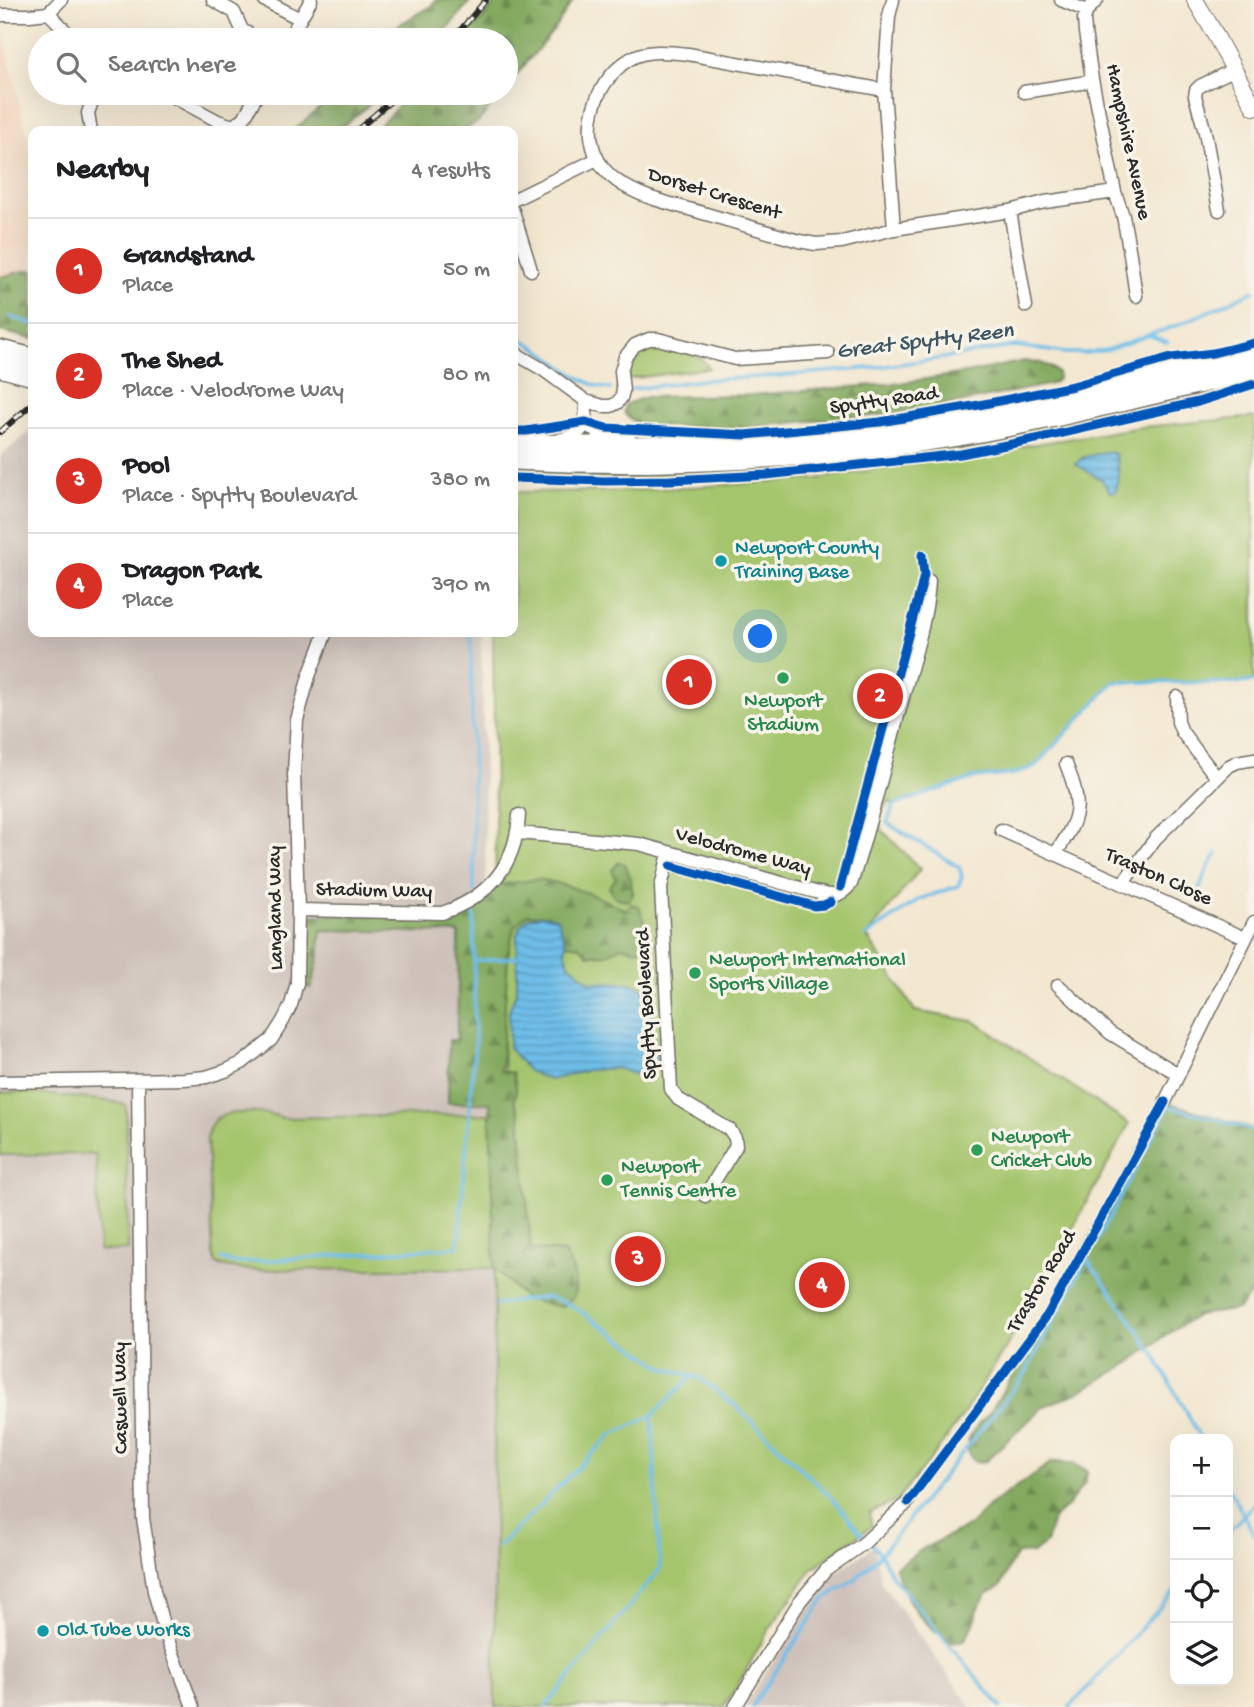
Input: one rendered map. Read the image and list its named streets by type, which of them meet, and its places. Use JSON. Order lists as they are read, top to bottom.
{
  "streets": {
    "main road": ["Spytty Road"],
    "street": [
      "Hampshire Avenue",
      "Dorset Crescent",
      "Velodrome Way",
      "Traston Close",
      "Stadium Way",
      "Langland Way",
      "Spytty Boulevard",
      "Caswell Way"
    ],
    "cycle path": ["Traston Road"]
  },
  "crossings": [
    ["Hampshire Avenue", "Dorset Crescent"],
    ["Velodrome Way", "Stadium Way"],
    ["Velodrome Way", "Spytty Boulevard"],
    ["Stadium Way", "Langland Way"],
    ["Langland Way", "Caswell Way"]
  ],
  "water": ["Great Spytty Reen"],
  "places": [
    "Newport County Training Base",
    "Newport Stadium",
    "Newport International Sports Village",
    "Newport Cricket Club",
    "Newport Tennis Centre",
    "Old Tube Works"
  ],
  "page": {
    "search": "Search here",
    "heading": ["Nearby", "4 results"],
    "list": [
      {
        "mark": "1",
        "name": "Grandstand",
        "note": "Place",
        "value": "50 m"
      },
      {
        "mark": "2",
        "name": "The Shed",
        "note": "Place · Velodrome Way",
        "value": "80 m"
      },
      {
        "mark": "3",
        "name": "Pool",
        "note": "Place · Spytty Boulevard",
        "value": "380 m"
      },
      {
        "mark": "4",
        "name": "Dragon Park",
        "note": "Place",
        "value": "390 m"
      }
    ],
    "pins": [
      "1",
      "2",
      "3",
      "4"
    ],
    "map_buttons": ["+", "−"]
  }
}
